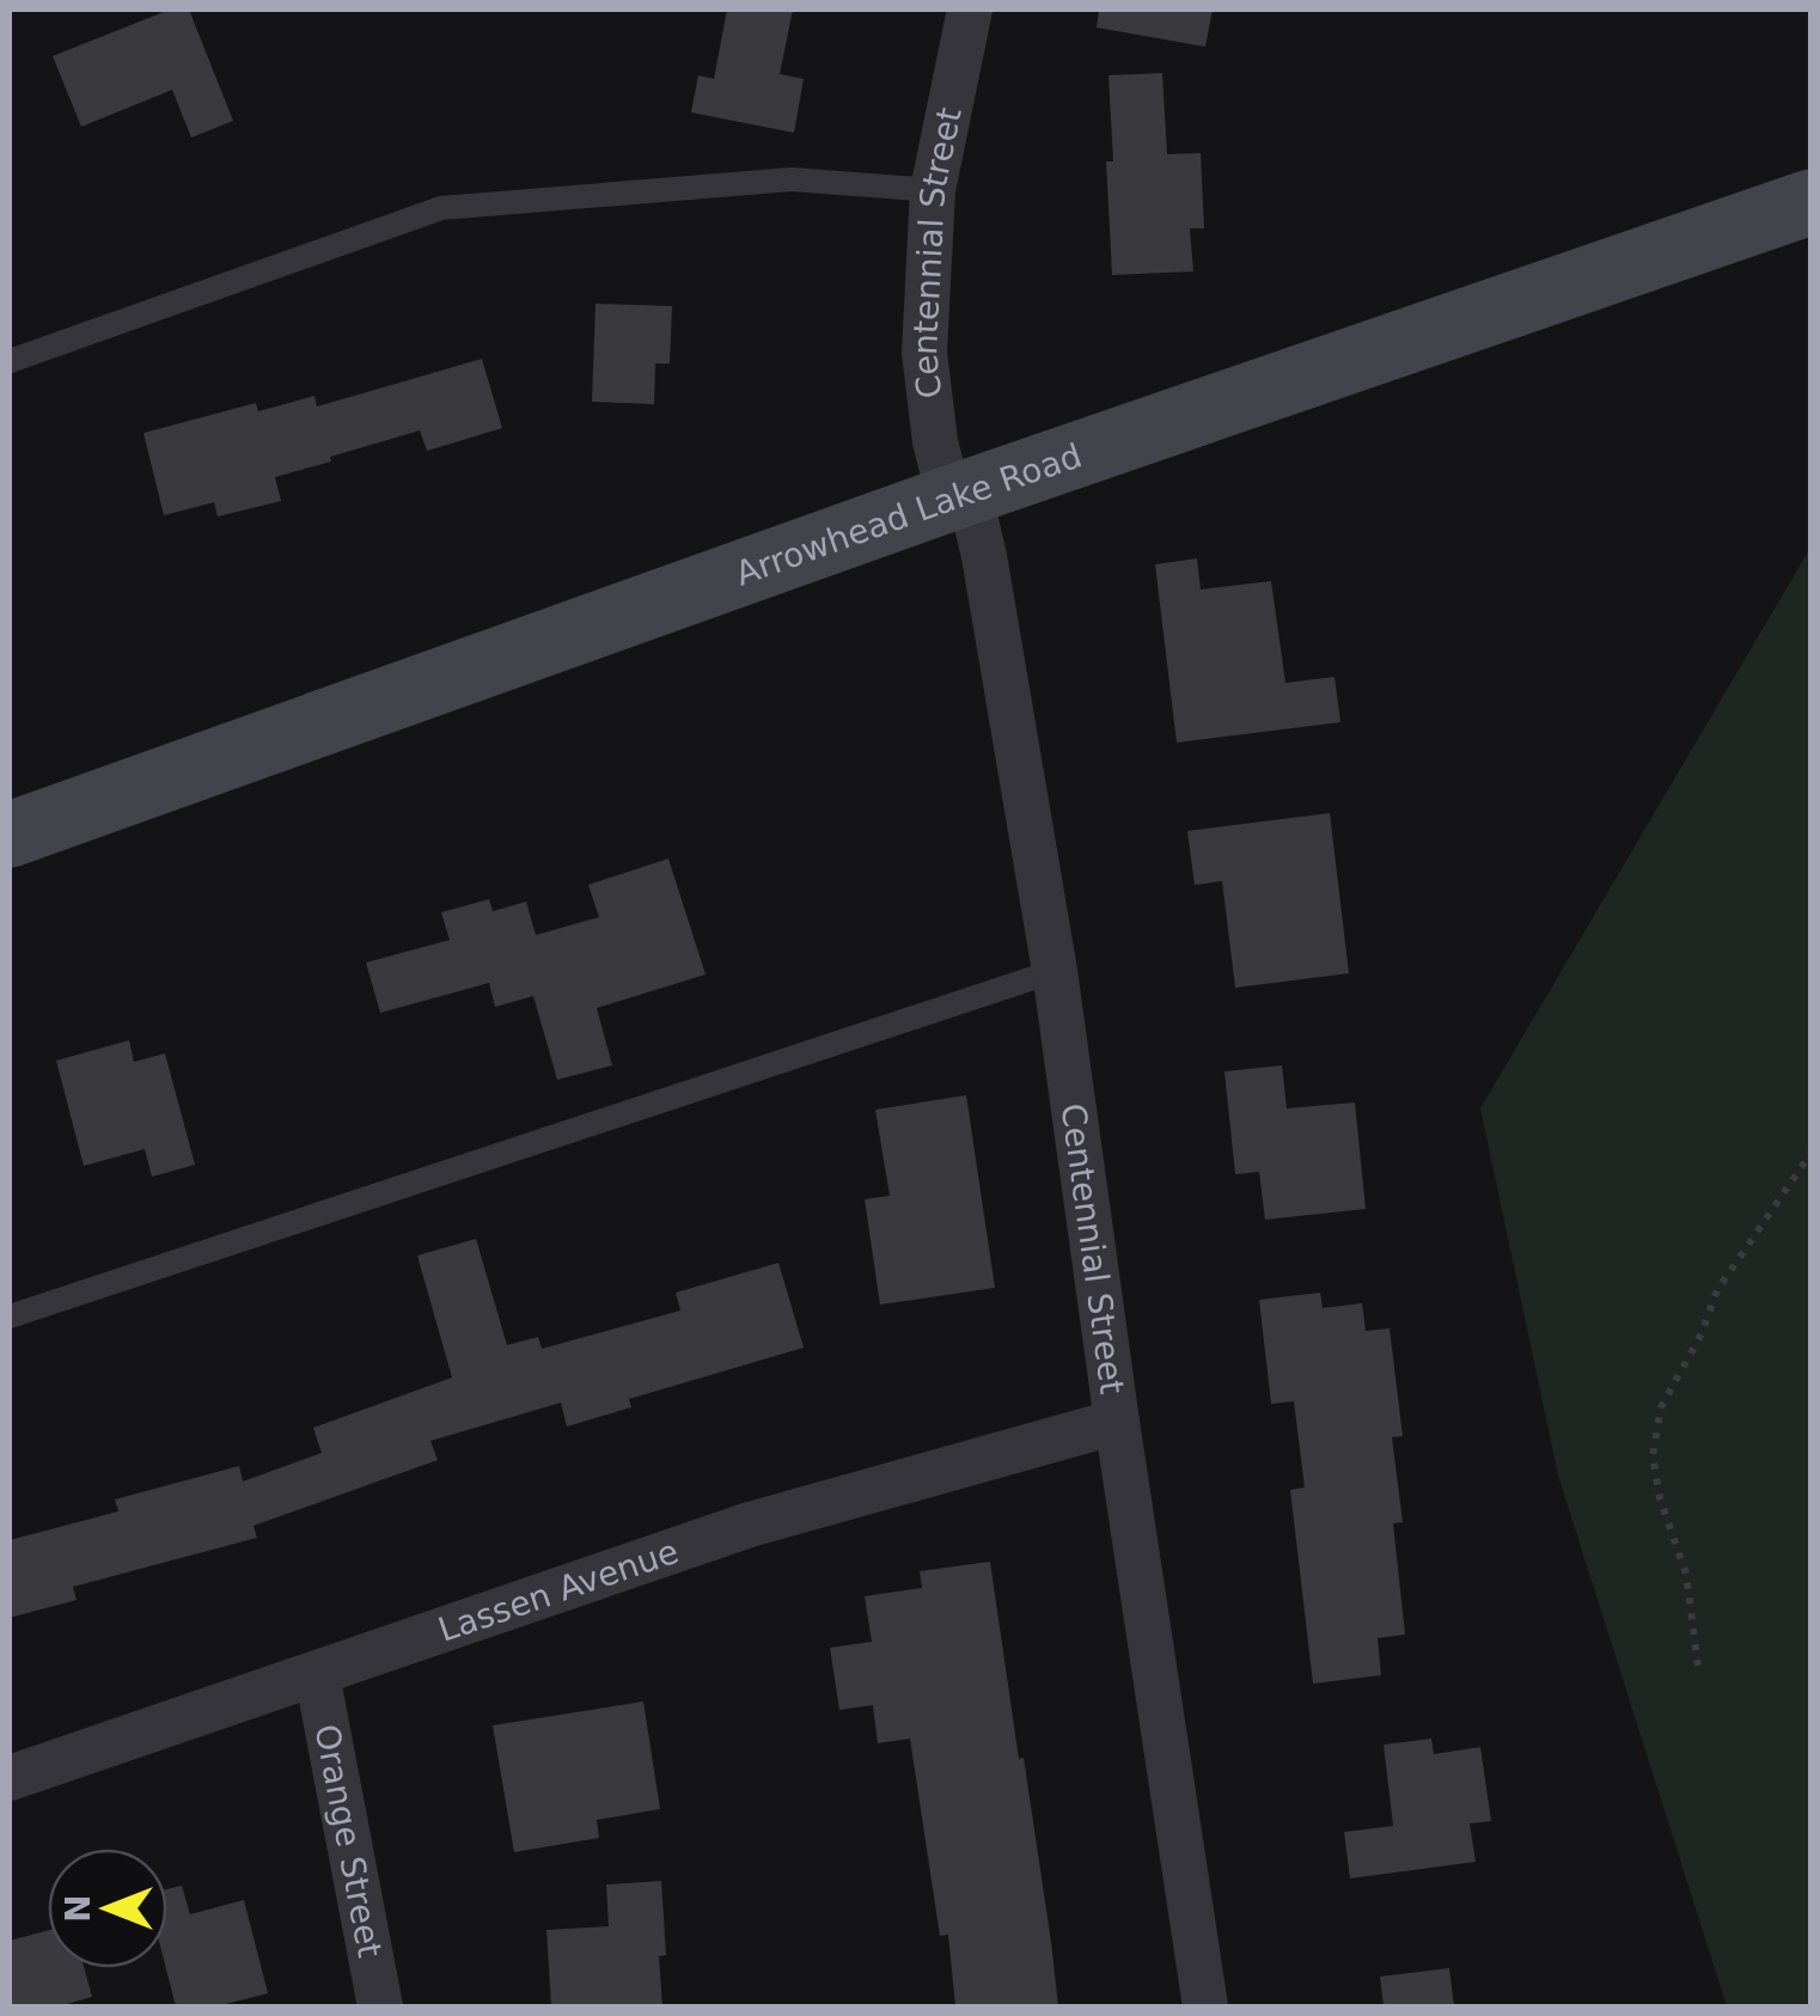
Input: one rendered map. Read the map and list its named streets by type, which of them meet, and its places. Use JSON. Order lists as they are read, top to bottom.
{
  "streets": {
    "main road": ["Arrowhead Lake Road"],
    "street": ["Centennial Street", "Lassen Avenue", "Orange Street"]
  },
  "crossings": [
    ["Centennial Street", "Arrowhead Lake Road"],
    ["Centennial Street", "Lassen Avenue"],
    ["Lassen Avenue", "Orange Street"]
  ],
  "north": "left"
}
